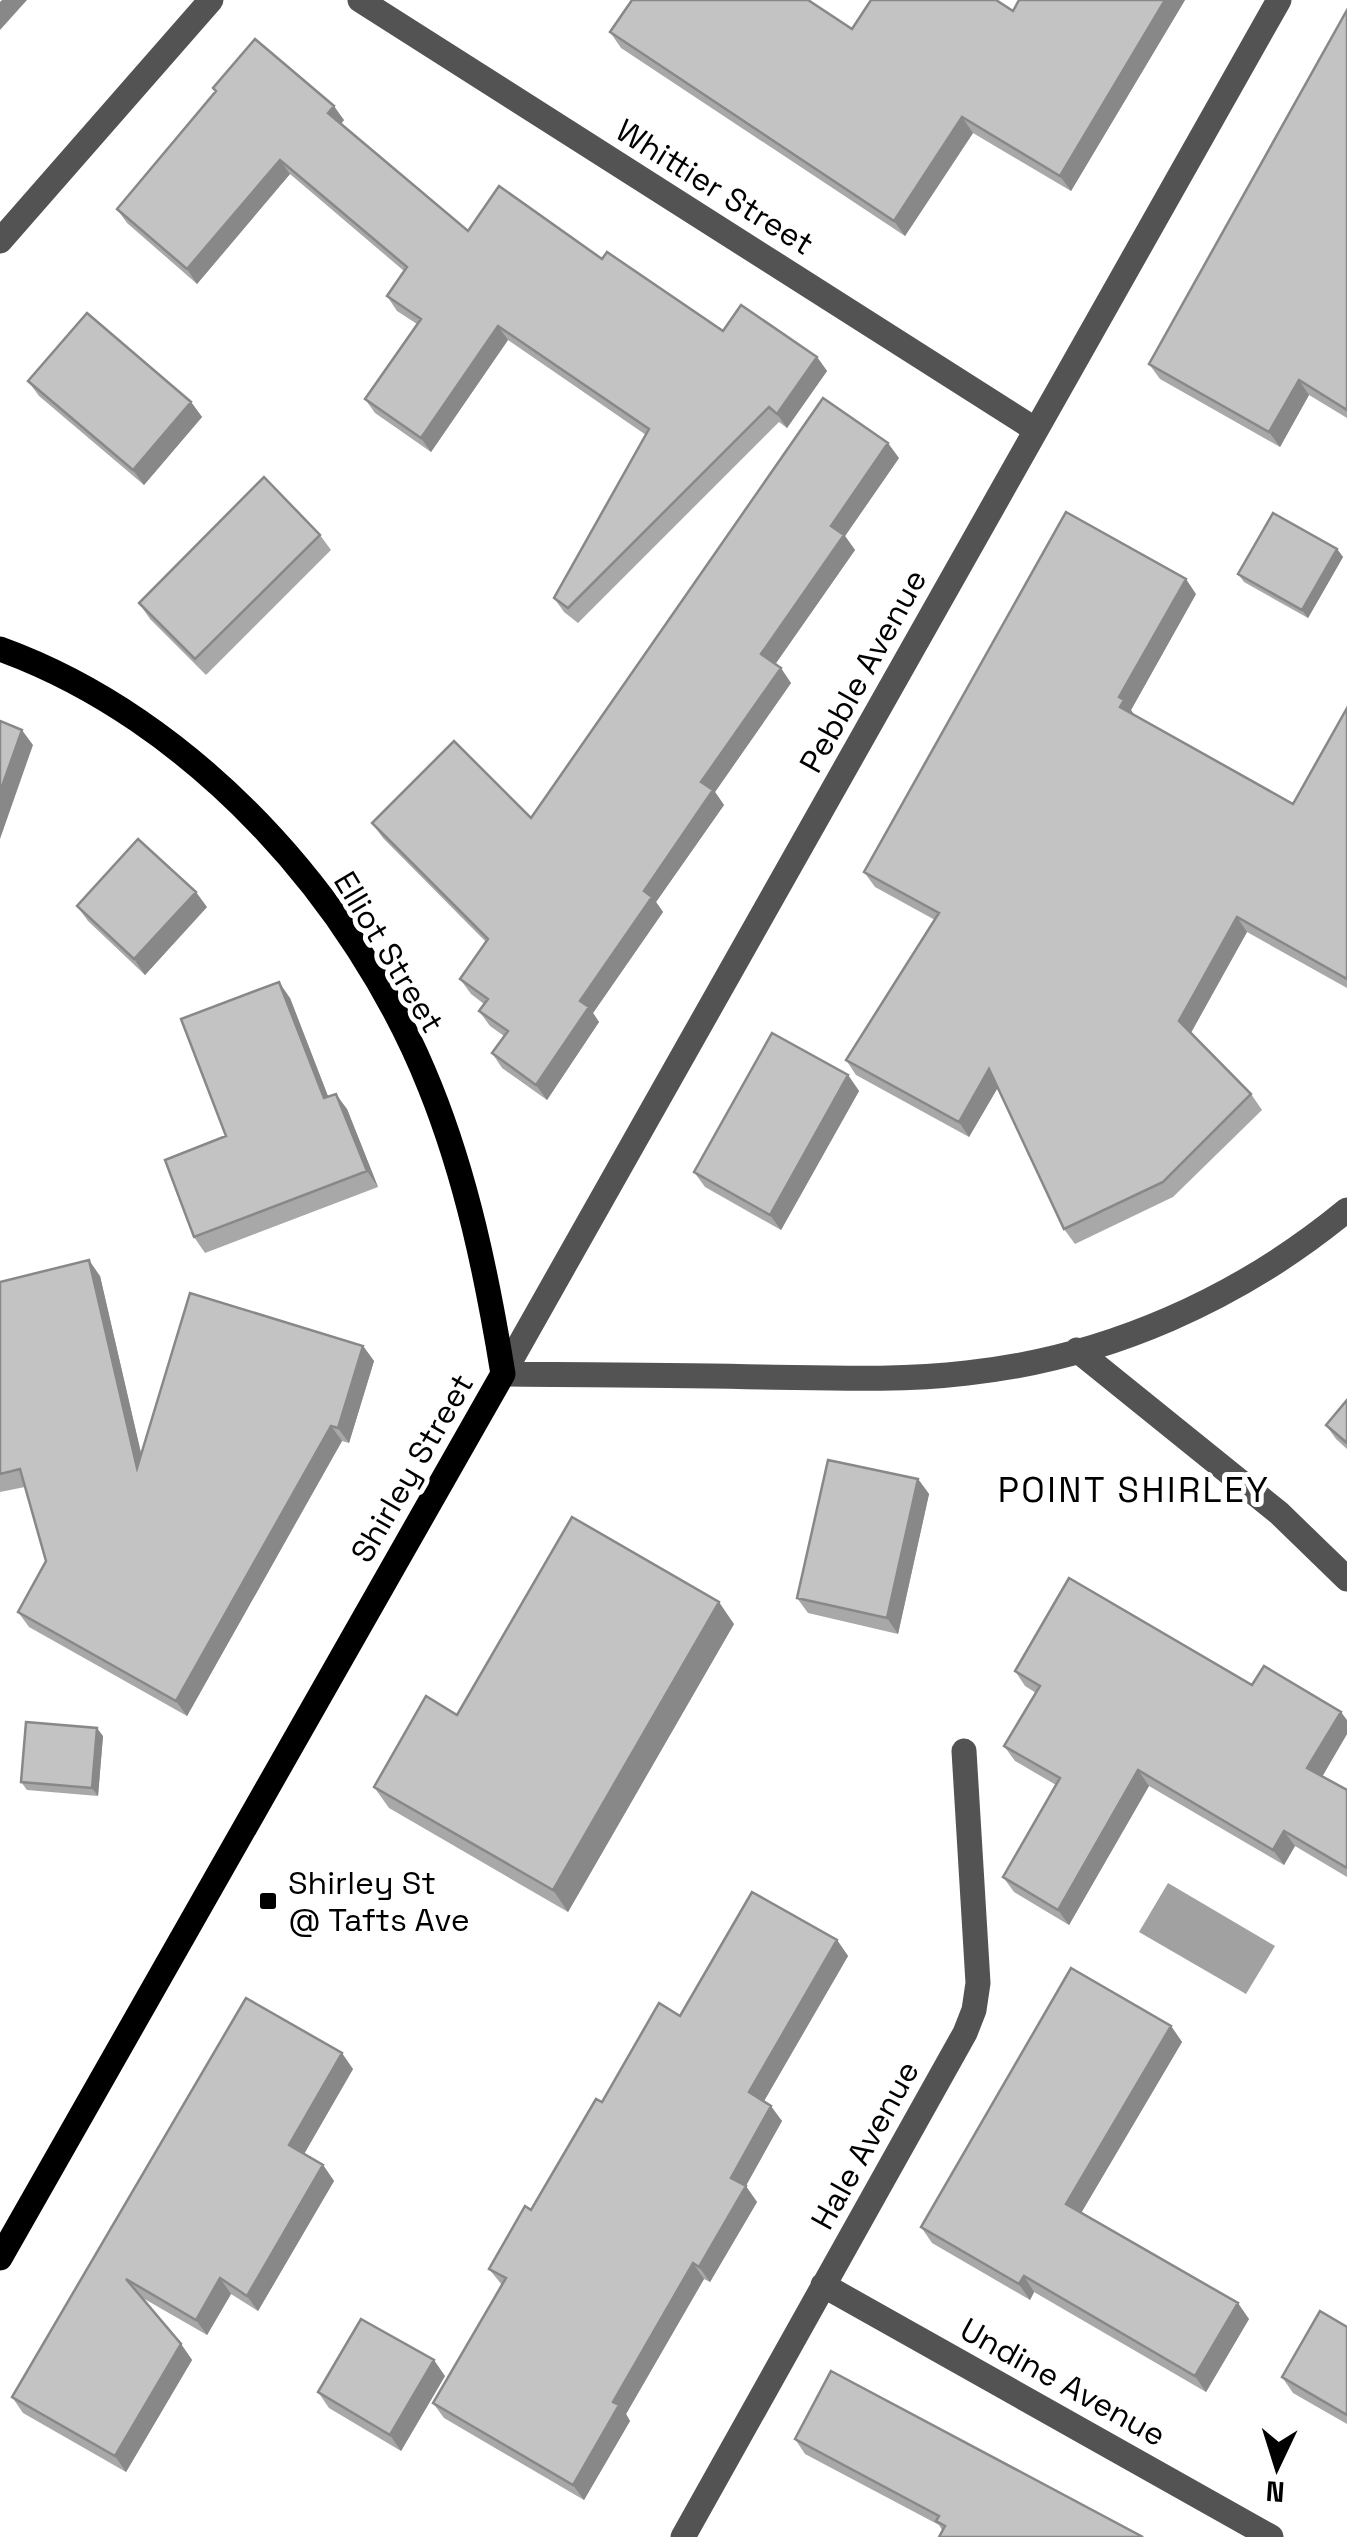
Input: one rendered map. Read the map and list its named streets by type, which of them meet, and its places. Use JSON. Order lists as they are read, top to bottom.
{
  "streets": {
    "main road": ["Elliot Street", "Shirley Street"],
    "street": [
      "Whittier Street",
      "Pebble Avenue",
      "Hale Avenue",
      "Undine Avenue"
    ]
  },
  "crossings": [
    ["Whittier Street", "Pebble Avenue"],
    ["Pebble Avenue", "Elliot Street"],
    ["Pebble Avenue", "Shirley Street"],
    ["Elliot Street", "Shirley Street"],
    ["Hale Avenue", "Undine Avenue"]
  ],
  "districts": ["POINT SHIRLEY"],
  "places": {
    "transit": ["Shirley St @ Tafts Ave"]
  },
  "north": "bottom"
}
